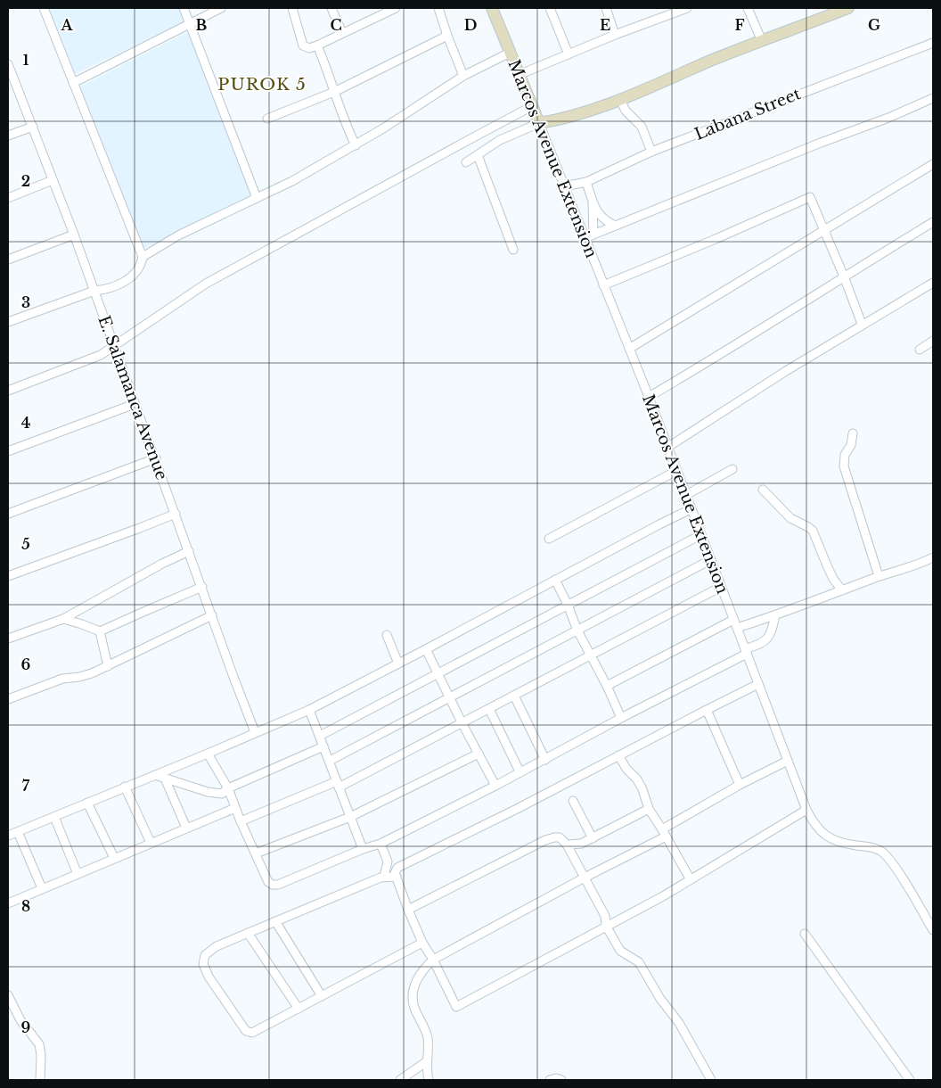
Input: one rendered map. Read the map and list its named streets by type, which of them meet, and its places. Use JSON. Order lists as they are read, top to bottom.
{
  "streets": {
    "street": ["Labana Street", "Marcos Avenue Extension", "E. Salamanca Avenue"]
  },
  "crossings": [
    ["Labana Street", "Marcos Avenue Extension"]
  ],
  "districts": ["PUROK 5"],
  "grid": {
    "columns": [
      "A",
      "B",
      "C",
      "D",
      "E",
      "F",
      "G"
    ],
    "rows": [
      "1",
      "2",
      "3",
      "4",
      "5",
      "6",
      "7",
      "8",
      "9"
    ]
  }
}
